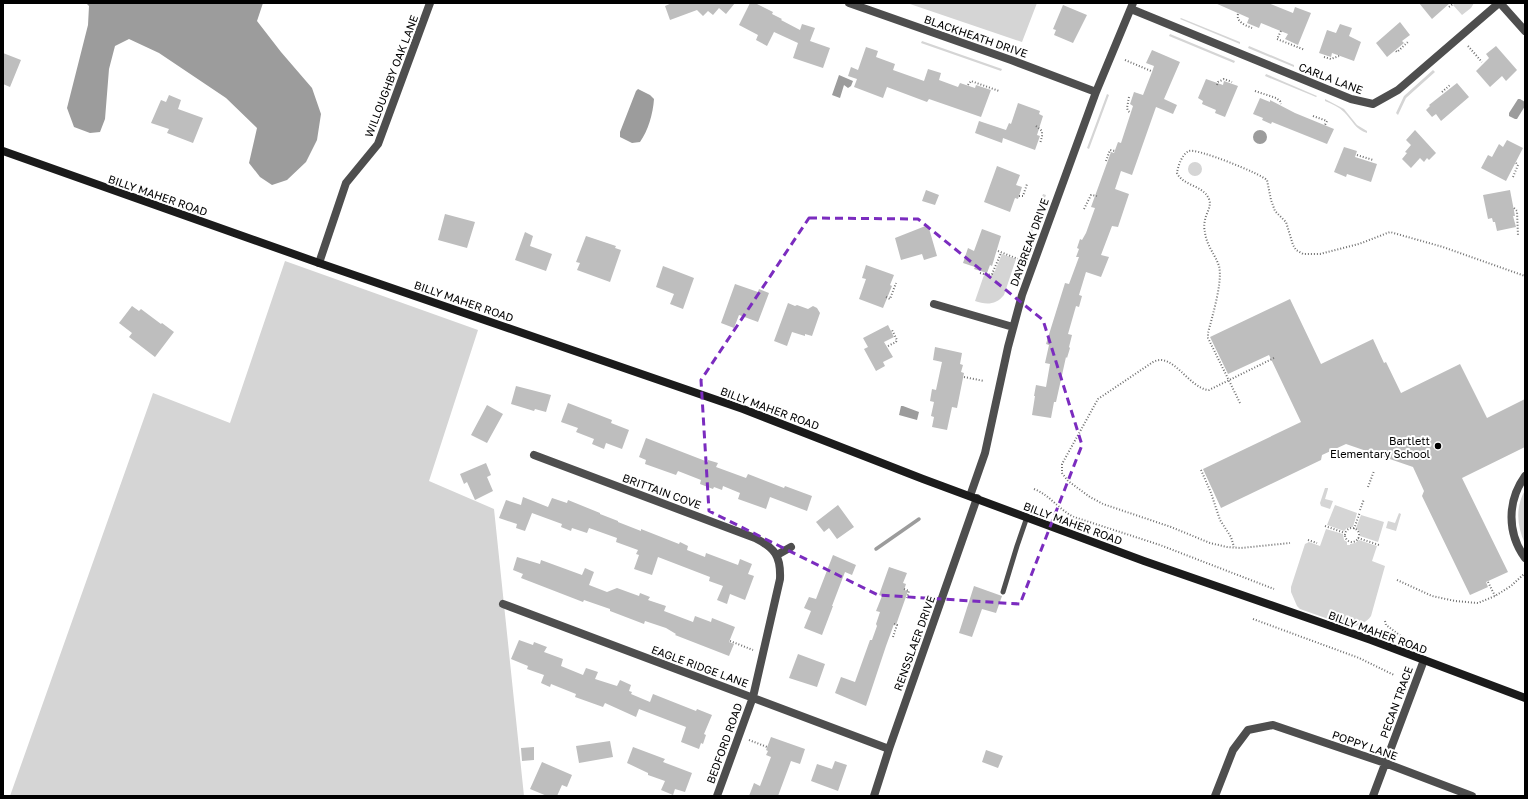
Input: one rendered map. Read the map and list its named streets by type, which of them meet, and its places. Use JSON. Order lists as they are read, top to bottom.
{
  "streets": {
    "main road": ["BILLY MAHER ROAD"],
    "street": [
      "BLACKHEATH DRIVE",
      "WILLOUGHBY OAK LANE",
      "CARLA LANE",
      "DAYBREAK DRIVE",
      "BRITTAIN COVE",
      "RENSSLAER DRIVE",
      "EAGLE RIDGE LANE",
      "PECAN TRACE",
      "BEDFORD ROAD",
      "POPPY LANE"
    ]
  },
  "crossings": [
    ["BLACKHEATH DRIVE", "DAYBREAK DRIVE"],
    ["WILLOUGHBY OAK LANE", "BILLY MAHER ROAD"],
    ["CARLA LANE", "DAYBREAK DRIVE"],
    ["BILLY MAHER ROAD", "DAYBREAK DRIVE"],
    ["BILLY MAHER ROAD", "RENSSLAER DRIVE"],
    ["BILLY MAHER ROAD", "PECAN TRACE"],
    ["DAYBREAK DRIVE", "RENSSLAER DRIVE"],
    ["RENSSLAER DRIVE", "EAGLE RIDGE LANE"],
    ["EAGLE RIDGE LANE", "BEDFORD ROAD"],
    ["PECAN TRACE", "POPPY LANE"]
  ],
  "places": ["Bartlett Elementary School"]
}
